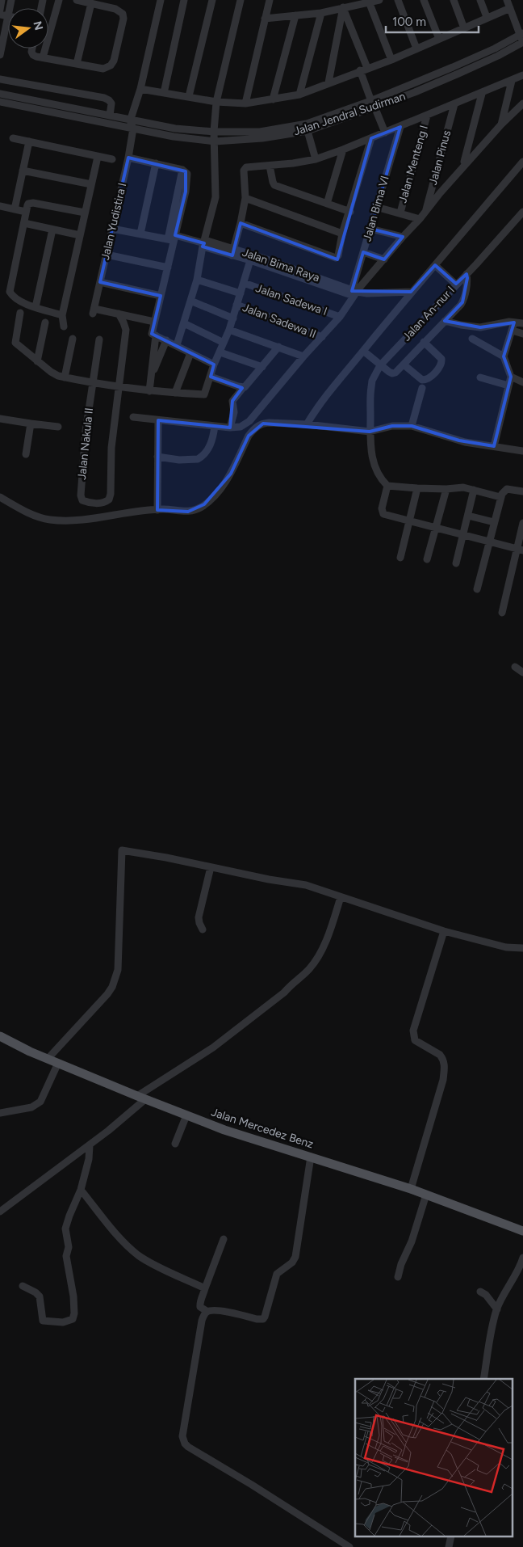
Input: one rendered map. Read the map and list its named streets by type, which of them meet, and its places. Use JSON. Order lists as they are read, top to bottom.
{
  "streets": {
    "main road": ["Jalan Mercedez Benz"],
    "street": [
      "Jalan Jendral Sudirman",
      "Jalan Pinus",
      "Jalan Menteng I",
      "Jalan Bima VI",
      "Jalan Yudistira I",
      "Jalan Bima Raya",
      "Jalan Sadewa I",
      "Jalan An-nur I",
      "Jalan Sadewa II",
      "Jalan Nakula II"
    ]
  },
  "crossings": [
    ["Jalan Jendral Sudirman", "Jalan Yudistira I"],
    ["Jalan Bima VI", "Jalan Bima Raya"],
    ["Jalan Yudistira I", "Jalan Bima Raya"]
  ],
  "scale_bar": "100 m",
  "north": "right"
}
